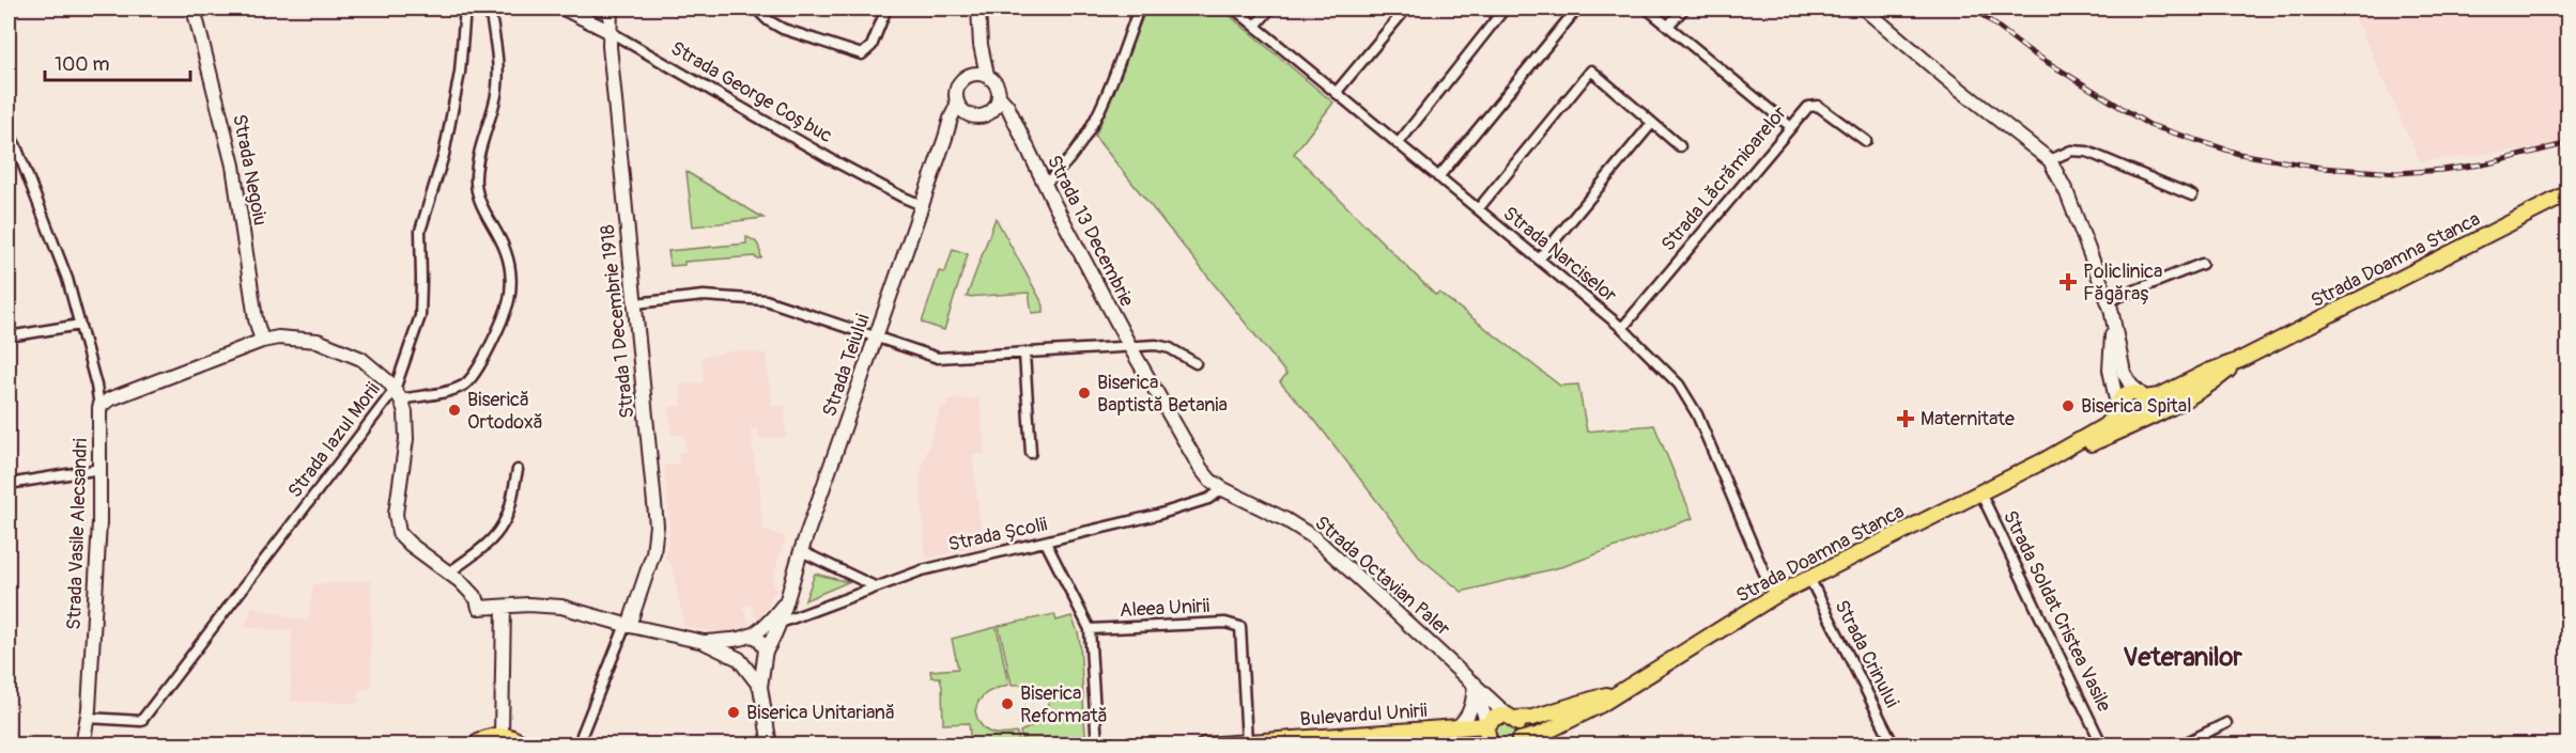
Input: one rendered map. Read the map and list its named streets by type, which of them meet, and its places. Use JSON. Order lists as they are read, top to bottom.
{
  "streets": {
    "main road": [
      "Strada George Coșbuc",
      "Strada Negoiu",
      "Strada 13 Decembrie",
      "Strada Doamna Stanca",
      "Strada 1 Decembrie 1918",
      "Strada Teiului",
      "Strada Vasile Alecsandri",
      "Strada Octavian Paler",
      "Bulevardul Unirii"
    ],
    "street": [
      "Strada Lăcrămioarelor",
      "Strada Narciselor",
      "Strada Iazul Morii",
      "Strada Școlii",
      "Aleea Unirii",
      "Strada Soldat Cristea Vasile",
      "Strada Crinului"
    ]
  },
  "crossings": [
    ["Strada George Coșbuc", "Strada 1 Decembrie 1918"],
    ["Strada George Coșbuc", "Strada Teiului"],
    ["Strada Lăcrămioarelor", "Strada Narciselor"],
    ["Strada 13 Decembrie", "Strada Teiului"],
    ["Strada 13 Decembrie", "Strada Școlii"],
    ["Strada 13 Decembrie", "Strada Octavian Paler"],
    ["Strada Narciselor", "Strada Doamna Stanca"],
    ["Strada Doamna Stanca", "Strada Octavian Paler"],
    ["Strada Doamna Stanca", "Strada Soldat Cristea Vasile"],
    ["Strada Doamna Stanca", "Strada Crinului"],
    ["Strada Doamna Stanca", "Bulevardul Unirii"],
    ["Strada Iazul Morii", "Strada Vasile Alecsandri"],
    ["Strada Școlii", "Strada Octavian Paler"],
    ["Aleea Unirii", "Bulevardul Unirii"]
  ],
  "districts": ["Veteranilor"],
  "places": {
    "health": ["Policlinica Făgăraș", "Maternitate"],
    "other": [
      "Biserica Baptistă Betania",
      "Biserica Spital",
      "Biserică Ortodoxă",
      "Biserica Reformată",
      "Biserica Unitariană"
    ]
  },
  "scale_bar": "100 m"
}
